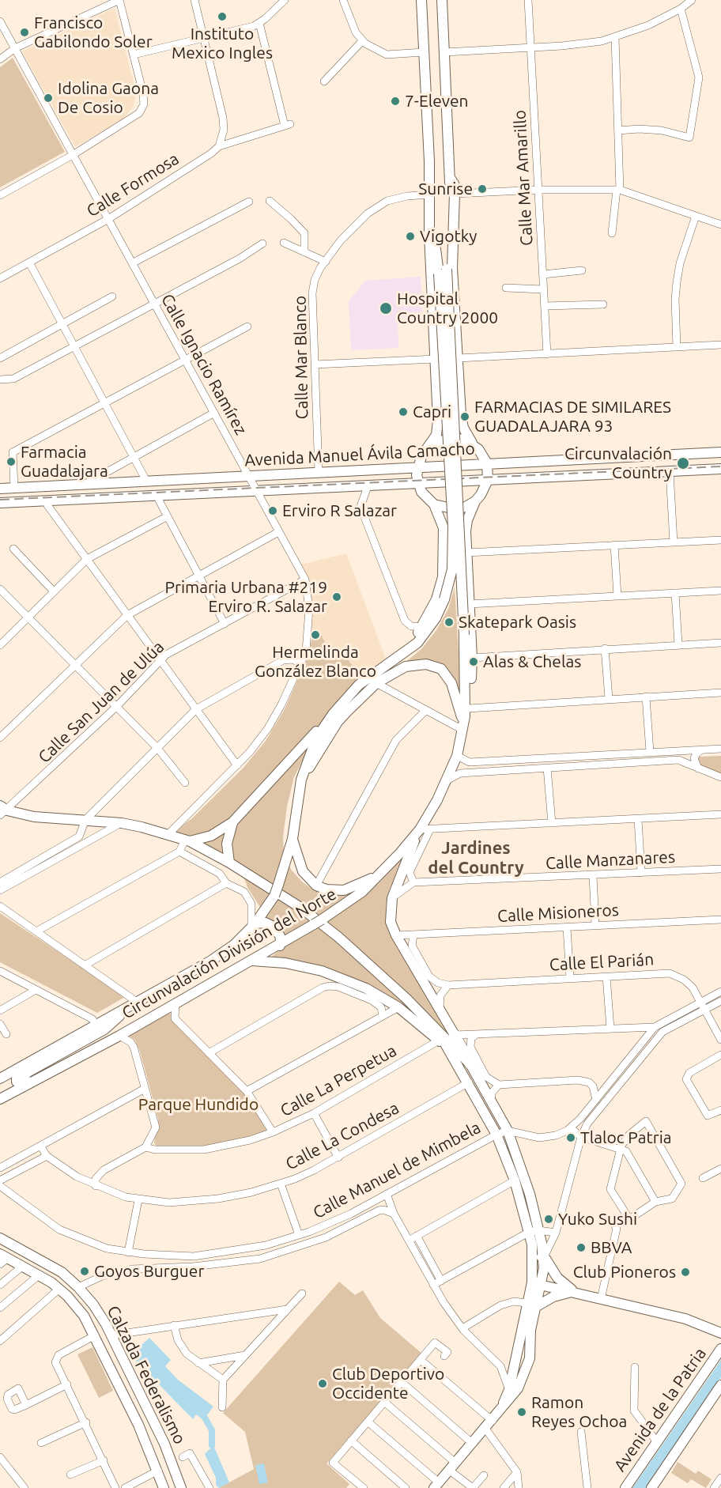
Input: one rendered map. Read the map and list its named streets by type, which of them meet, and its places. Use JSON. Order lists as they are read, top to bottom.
{
  "streets": {
    "main road": [
      "Avenida Manuel Ávila Camacho",
      "Circunvalación División del Norte",
      "Calzada Federalismo",
      "Avenida de la Patria"
    ],
    "street": [
      "Calle Mar Amarillo",
      "Calle Formosa",
      "Calle Mar Blanco",
      "Calle Ignacio Ramírez",
      "Calle San Juan de Ulúa",
      "Calle Manzanares",
      "Calle Misioneros",
      "Calle El Parián",
      "Calle La Perpetua",
      "Calle La Condesa",
      "Calle Manuel de Mimbela"
    ]
  },
  "crossings": [
    ["Calle Formosa", "Calle Ignacio Ramírez"],
    ["Calle Mar Blanco", "Avenida Manuel Ávila Camacho"],
    ["Calle Ignacio Ramírez", "Avenida Manuel Ávila Camacho"],
    ["Calle Ignacio Ramírez", "Calle San Juan de Ulúa"],
    ["Calle Manuel de Mimbela", "Calzada Federalismo"]
  ],
  "districts": ["Jardines del Country"],
  "parks": ["Parque Hundido"],
  "places": [
    "Instituto Mexico Ingles",
    "Francisco Gabilondo Soler",
    "Idolina Gaona De Cosio",
    "7-Eleven",
    "Sunrise",
    "Vigotky",
    "Hospital Country 2000",
    "Capri",
    "FARMACIAS DE SIMILARES GUADALAJARA 93",
    "Farmacia Guadalajara",
    "Circunvalación Country",
    "Erviro R Salazar",
    "Primaria Urbana #219 Erviro R. Salazar",
    "Skatepark Oasis",
    "Hermelinda González Blanco",
    "Alas & Chelas",
    "Tlaloc Patria",
    "Yuko Sushi",
    "BBVA",
    "Goyos Burguer",
    "Club Pioneros",
    "Club Deportivo Occidente",
    "Ramon Reyes Ochoa"
  ]
}
